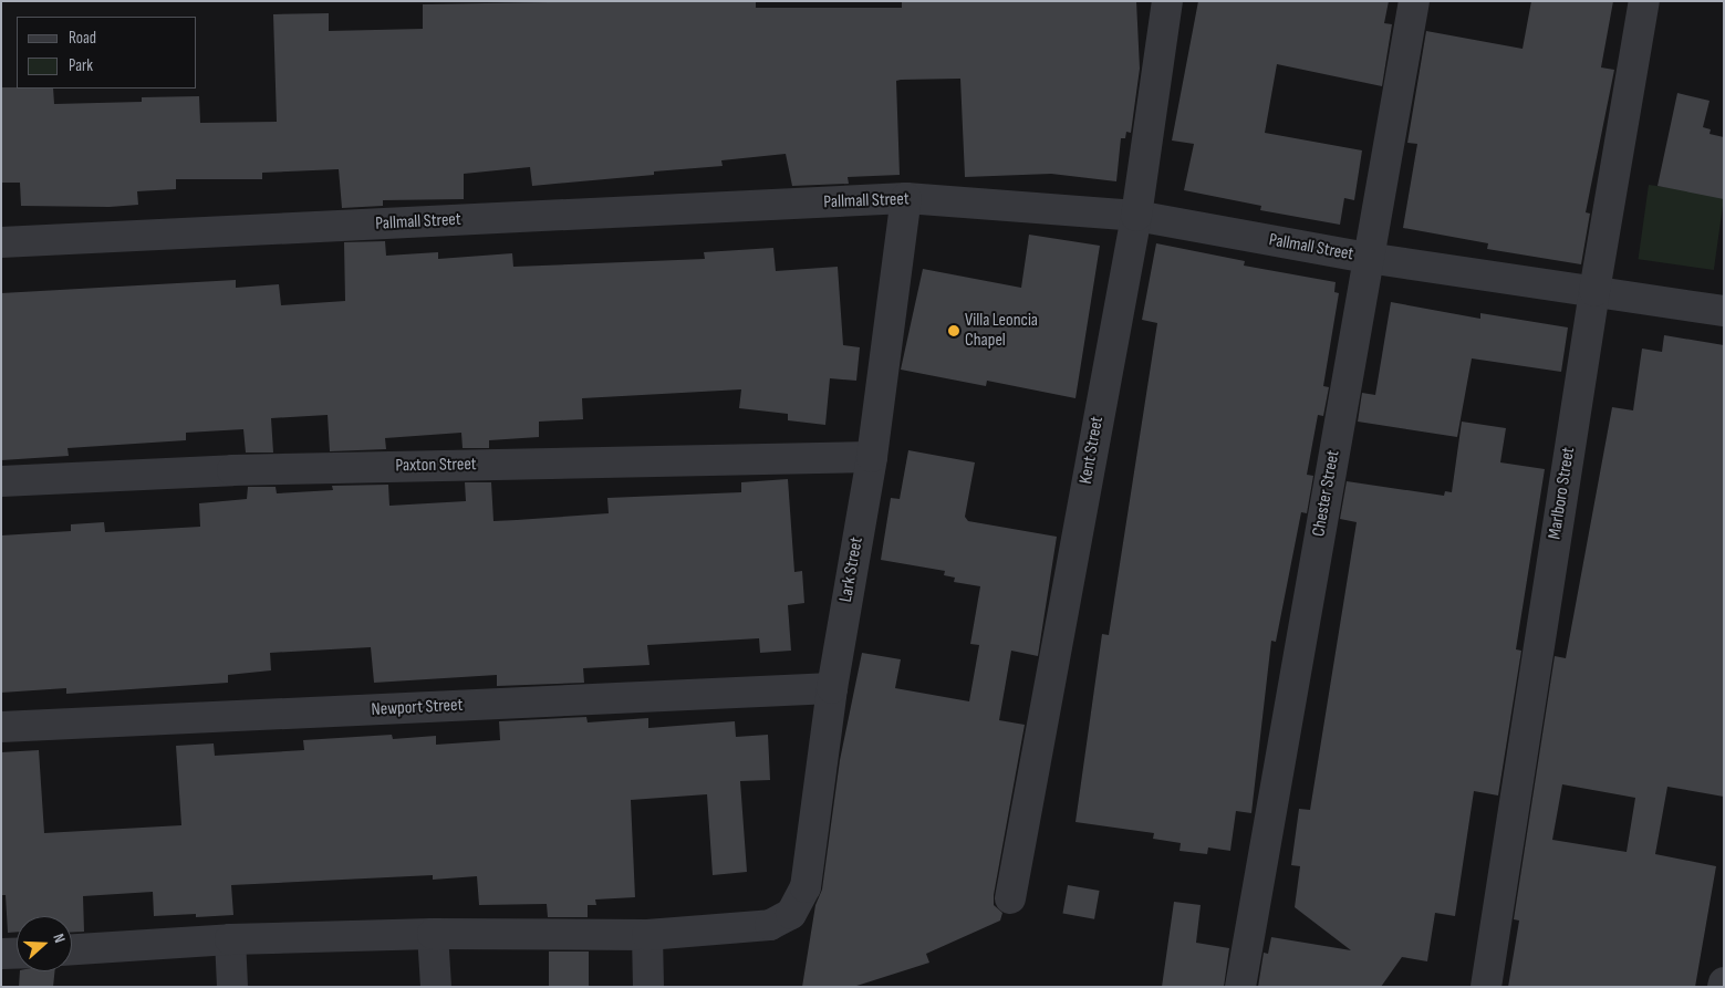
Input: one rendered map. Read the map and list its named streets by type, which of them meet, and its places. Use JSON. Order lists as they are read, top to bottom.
{
  "streets": {
    "street": [
      "Pallmall Street",
      "Kent Street",
      "Paxton Street",
      "Chester Street",
      "Marlboro Street",
      "Lark Street",
      "Newport Street"
    ]
  },
  "crossings": [
    ["Pallmall Street", "Kent Street"],
    ["Pallmall Street", "Chester Street"],
    ["Pallmall Street", "Marlboro Street"],
    ["Pallmall Street", "Lark Street"],
    ["Paxton Street", "Lark Street"],
    ["Lark Street", "Newport Street"]
  ],
  "places": ["Villa Leoncia Chapel"],
  "legend": ["Road", "Park"],
  "north": "right"
}
